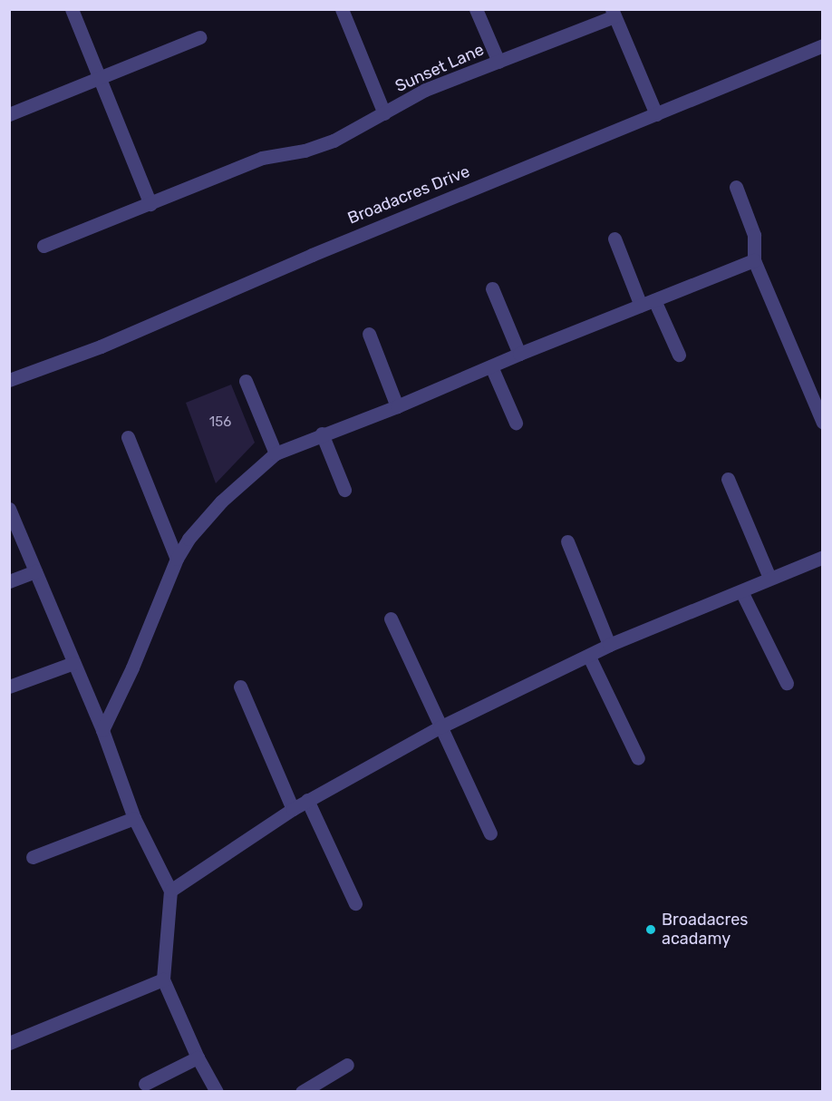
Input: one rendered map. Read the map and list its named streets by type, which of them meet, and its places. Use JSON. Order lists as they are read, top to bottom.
{
  "streets": {
    "street": ["Sunset Lane", "Broadacres Drive"]
  },
  "crossings": [
    ["Sunset Lane", "Broadacres Drive"]
  ],
  "places": ["Broadacres acadamy"],
  "house_numbers": ["156"]
}
